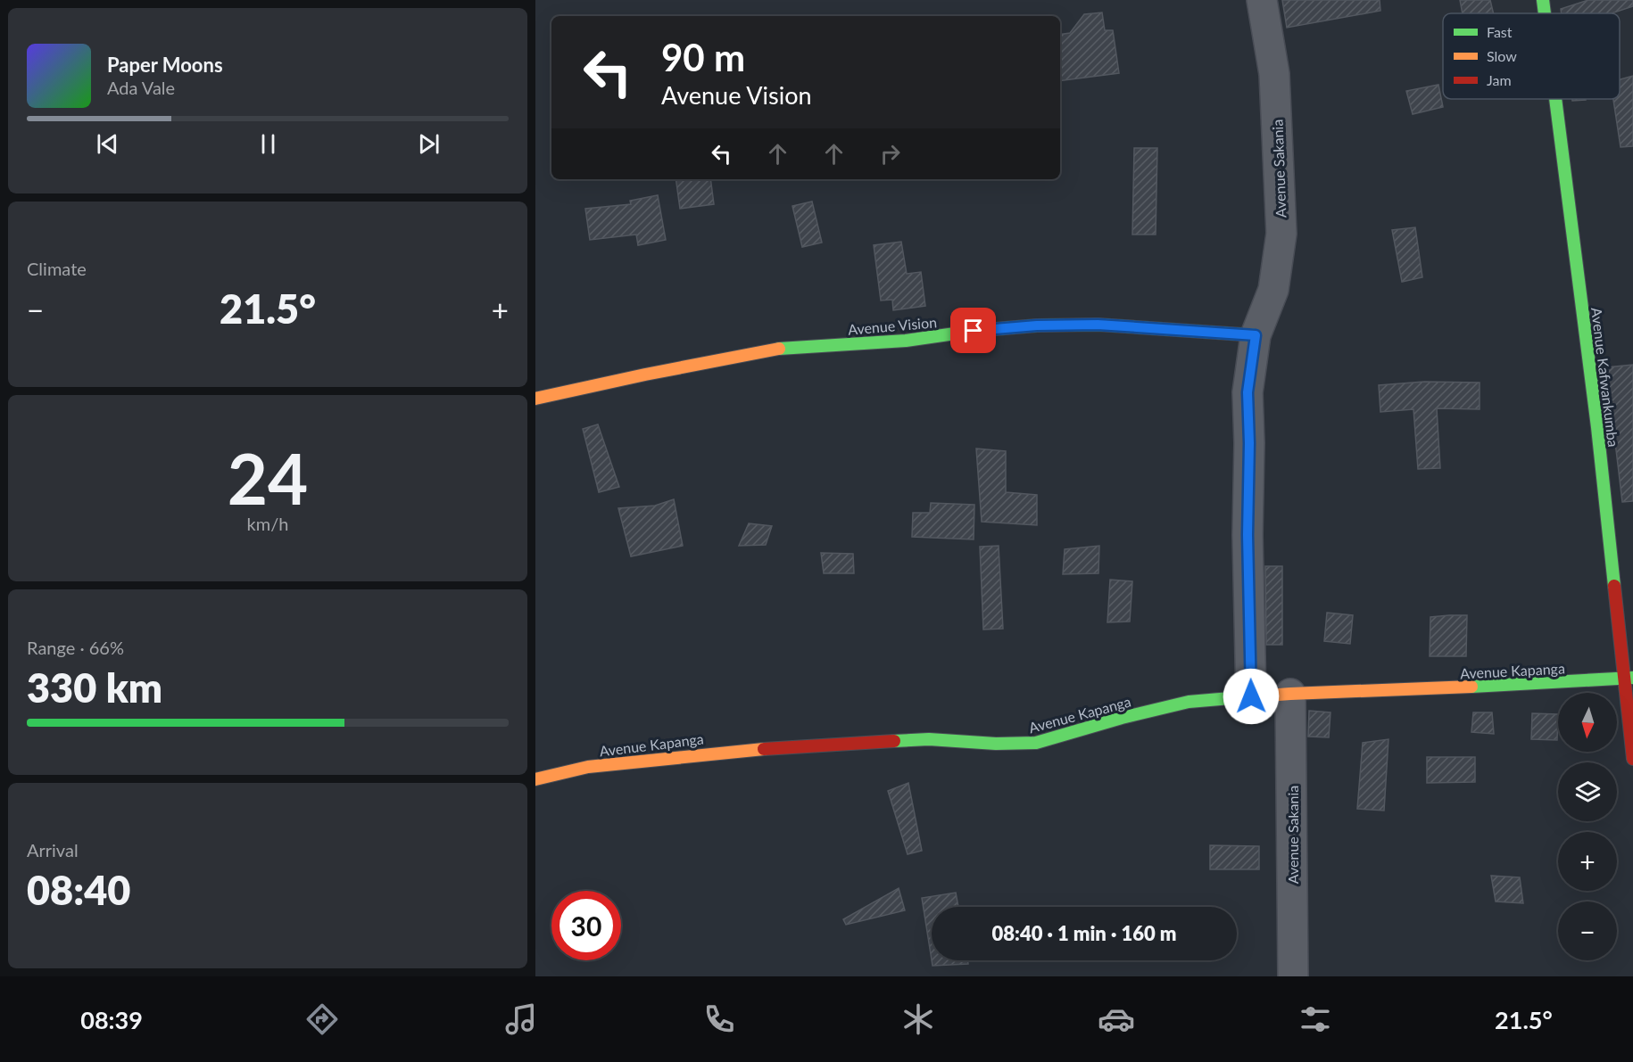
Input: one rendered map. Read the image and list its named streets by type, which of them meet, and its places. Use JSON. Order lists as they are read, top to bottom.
{
  "streets": {
    "street": [
      "Avenue Sakania",
      "Avenue Vision",
      "Avenue Kafwankumba",
      "Avenue Kapanga"
    ]
  },
  "crossings": [
    ["Avenue Sakania", "Avenue Vision"],
    ["Avenue Sakania", "Avenue Kapanga"],
    ["Avenue Kafwankumba", "Avenue Kapanga"]
  ],
  "legend": ["Fast", "Slow", "Jam"],
  "north": "bottom",
  "page": {
    "turn": ["90 m", "Avenue Vision"],
    "song": ["Paper Moons", "Ada Vale"],
    "tile": [
      "Climate",
      ["24", "km/h"],
      ["Range · 66%", "330 km"],
      ["Arrival", "08:40"]
    ],
    "heat": ["−", "21.5°", "+"],
    "map_buttons": ["+", "−"],
    "limit": "30",
    "trip": "08:40 · 1 min · 160 m",
    "tabs": ["08:39", "21.5°"]
  }
}
